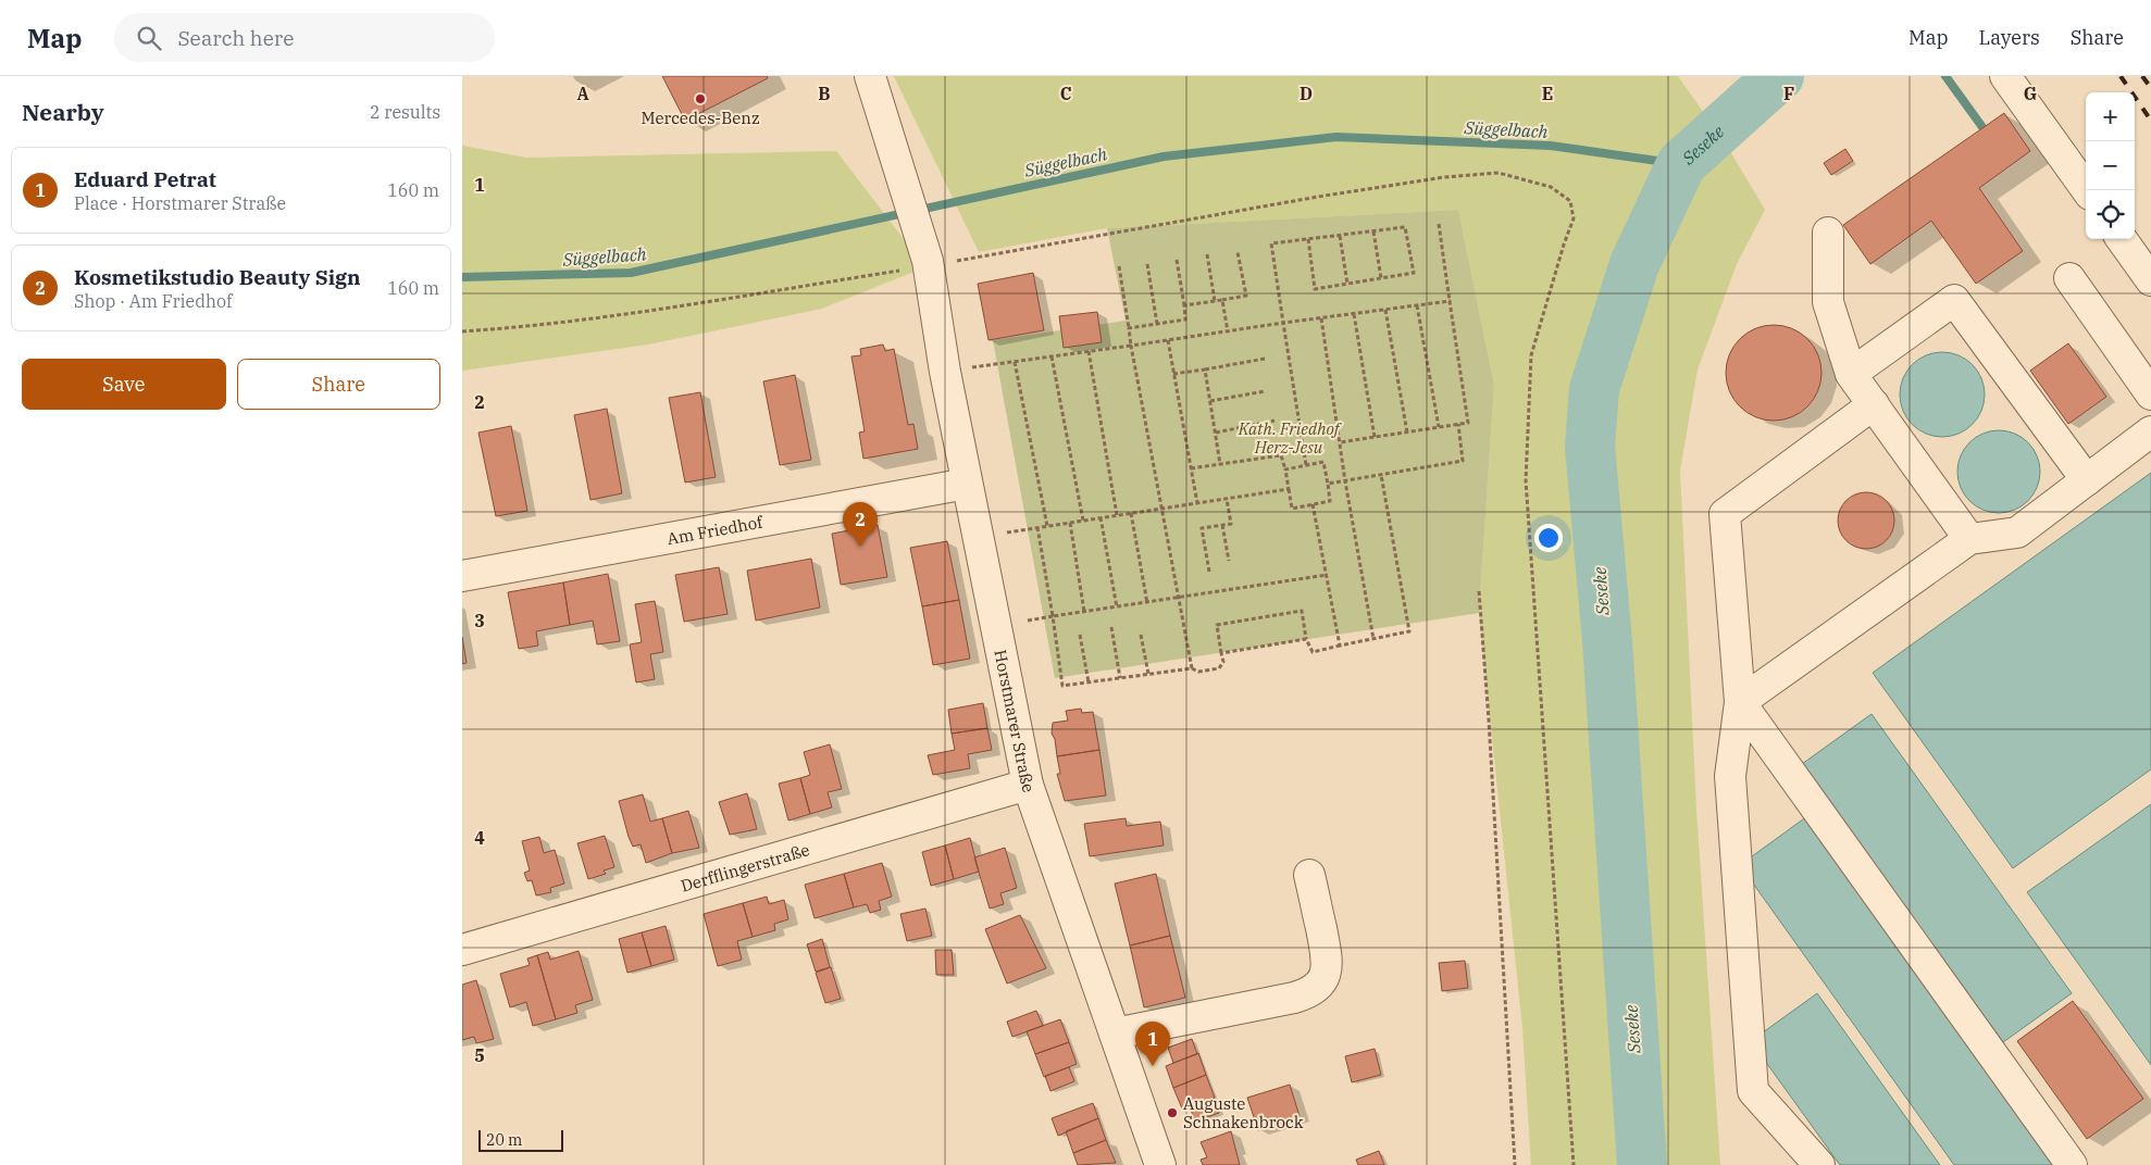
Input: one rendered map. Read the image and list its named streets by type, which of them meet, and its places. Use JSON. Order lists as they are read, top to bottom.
{
  "streets": {
    "street": ["Am Friedhof", "Horstmarer Straße", "Derfflingerstraße"]
  },
  "crossings": [
    ["Am Friedhof", "Horstmarer Straße"],
    ["Horstmarer Straße", "Derfflingerstraße"]
  ],
  "water": ["Süggelbach", "Seseke"],
  "parks": ["Kath. Friedhof Herz-Jesu"],
  "places": ["Mercedes-Benz", "Auguste Schnakenbrock"],
  "scale_bar": "20 m",
  "page": {
    "header": "Map",
    "search": "Search here",
    "nav": ["Map", "Layers", "Share"],
    "heading": ["Nearby", "2 results"],
    "map_buttons": ["+", "−"],
    "list": [
      {
        "mark": "1",
        "name": "Eduard Petrat",
        "note": "Place · Horstmarer Straße",
        "value": "160 m"
      },
      {
        "mark": "2",
        "name": "Kosmetikstudio Beauty Sign",
        "note": "Shop · Am Friedhof",
        "value": "160 m"
      }
    ],
    "buttons": ["Save", "Share"],
    "pins": ["2", "1"],
    "scale": "20 m"
  },
  "grid": {
    "columns": [
      "A",
      "B",
      "C",
      "D",
      "E",
      "F",
      "G"
    ],
    "rows": [
      "1",
      "2",
      "3",
      "4",
      "5"
    ]
  }
}
